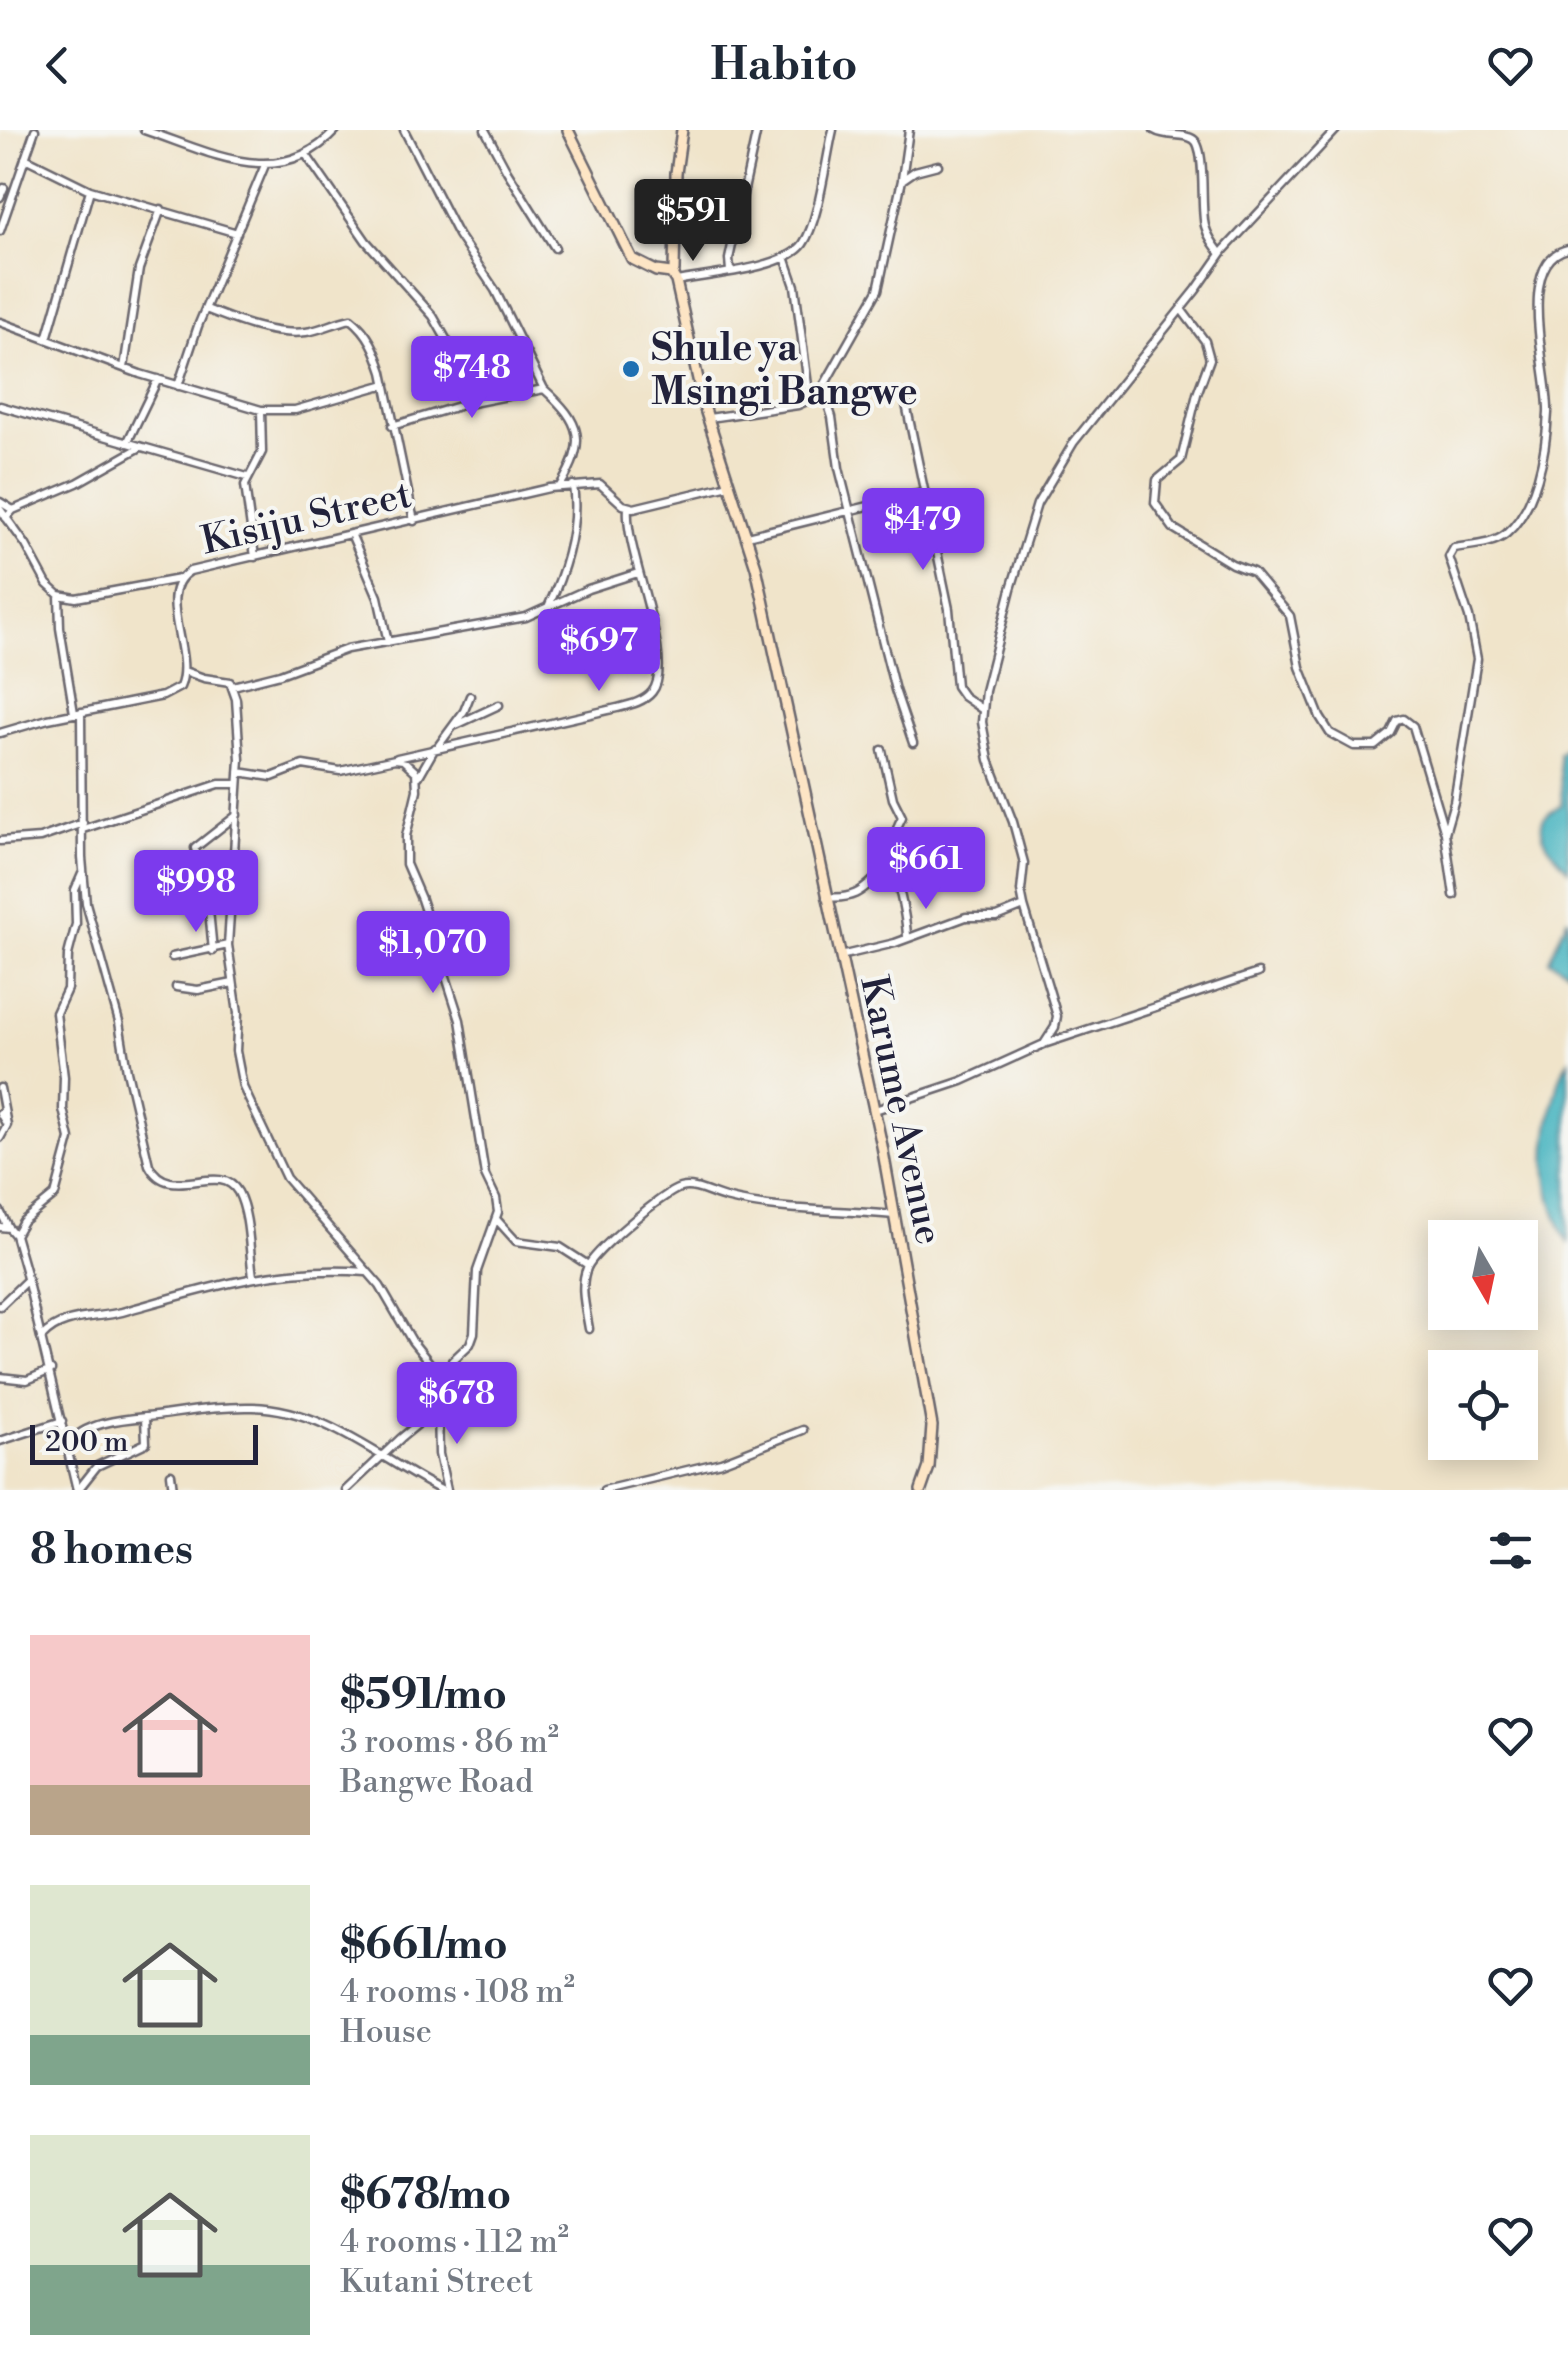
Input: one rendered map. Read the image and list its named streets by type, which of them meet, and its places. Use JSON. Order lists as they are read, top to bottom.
{
  "streets": {
    "street": ["Kisiju Street", "Karume Avenue"]
  },
  "places": ["Shule ya Msingi Bangwe"],
  "scale_bar": "200 m",
  "north": "bottom",
  "page": {
    "header": "Habito",
    "price": [
      "$591",
      "$748",
      "$479",
      "$697",
      "$661",
      "$998",
      "$1,070",
      "$678"
    ],
    "scale": "200 m",
    "heading": "8 homes",
    "list": [
      {
        "name": "$591/mo",
        "note": "3 rooms · 86 m² · Bangwe Road"
      },
      {
        "name": "$661/mo",
        "note": "4 rooms · 108 m² · House"
      },
      {
        "name": "$678/mo",
        "note": "4 rooms · 112 m² · Kutani Street"
      }
    ]
  }
}
